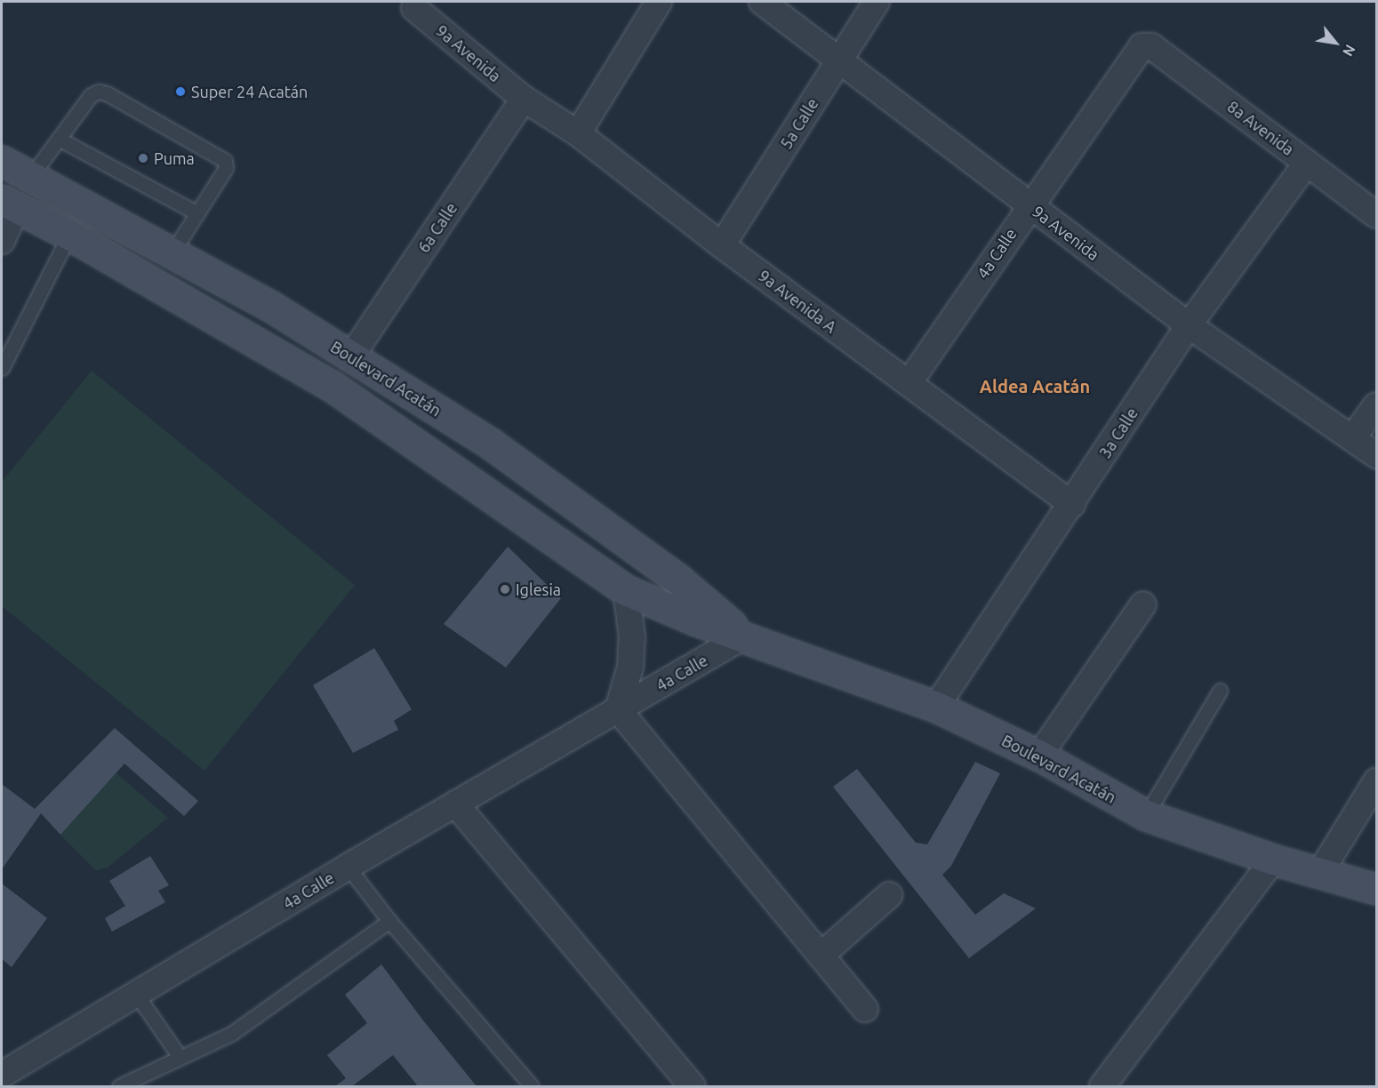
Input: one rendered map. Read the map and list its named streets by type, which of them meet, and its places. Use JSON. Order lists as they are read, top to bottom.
{
  "streets": {
    "main road": ["Boulevard Acatán"],
    "street": [
      "9a Avenida",
      "5a Calle",
      "8a Avenida",
      "6a Calle",
      "4a Calle",
      "9a Avenida A",
      "3a Calle"
    ]
  },
  "crossings": [
    ["9a Avenida", "5a Calle"],
    ["9a Avenida", "6a Calle"],
    ["9a Avenida", "4a Calle"],
    ["9a Avenida", "9a Avenida A"],
    ["9a Avenida", "3a Calle"],
    ["5a Calle", "9a Avenida A"],
    ["8a Avenida", "4a Calle"],
    ["8a Avenida", "3a Calle"],
    ["6a Calle", "9a Avenida A"],
    ["6a Calle", "Boulevard Acatán"],
    ["4a Calle", "9a Avenida A"],
    ["4a Calle", "Boulevard Acatán"],
    ["9a Avenida A", "3a Calle"],
    ["Boulevard Acatán", "3a Calle"]
  ],
  "districts": ["Aldea Acatán"],
  "places": ["Super 24 Acatán", "Puma", "Iglesia"],
  "north": "bottom right"
}
